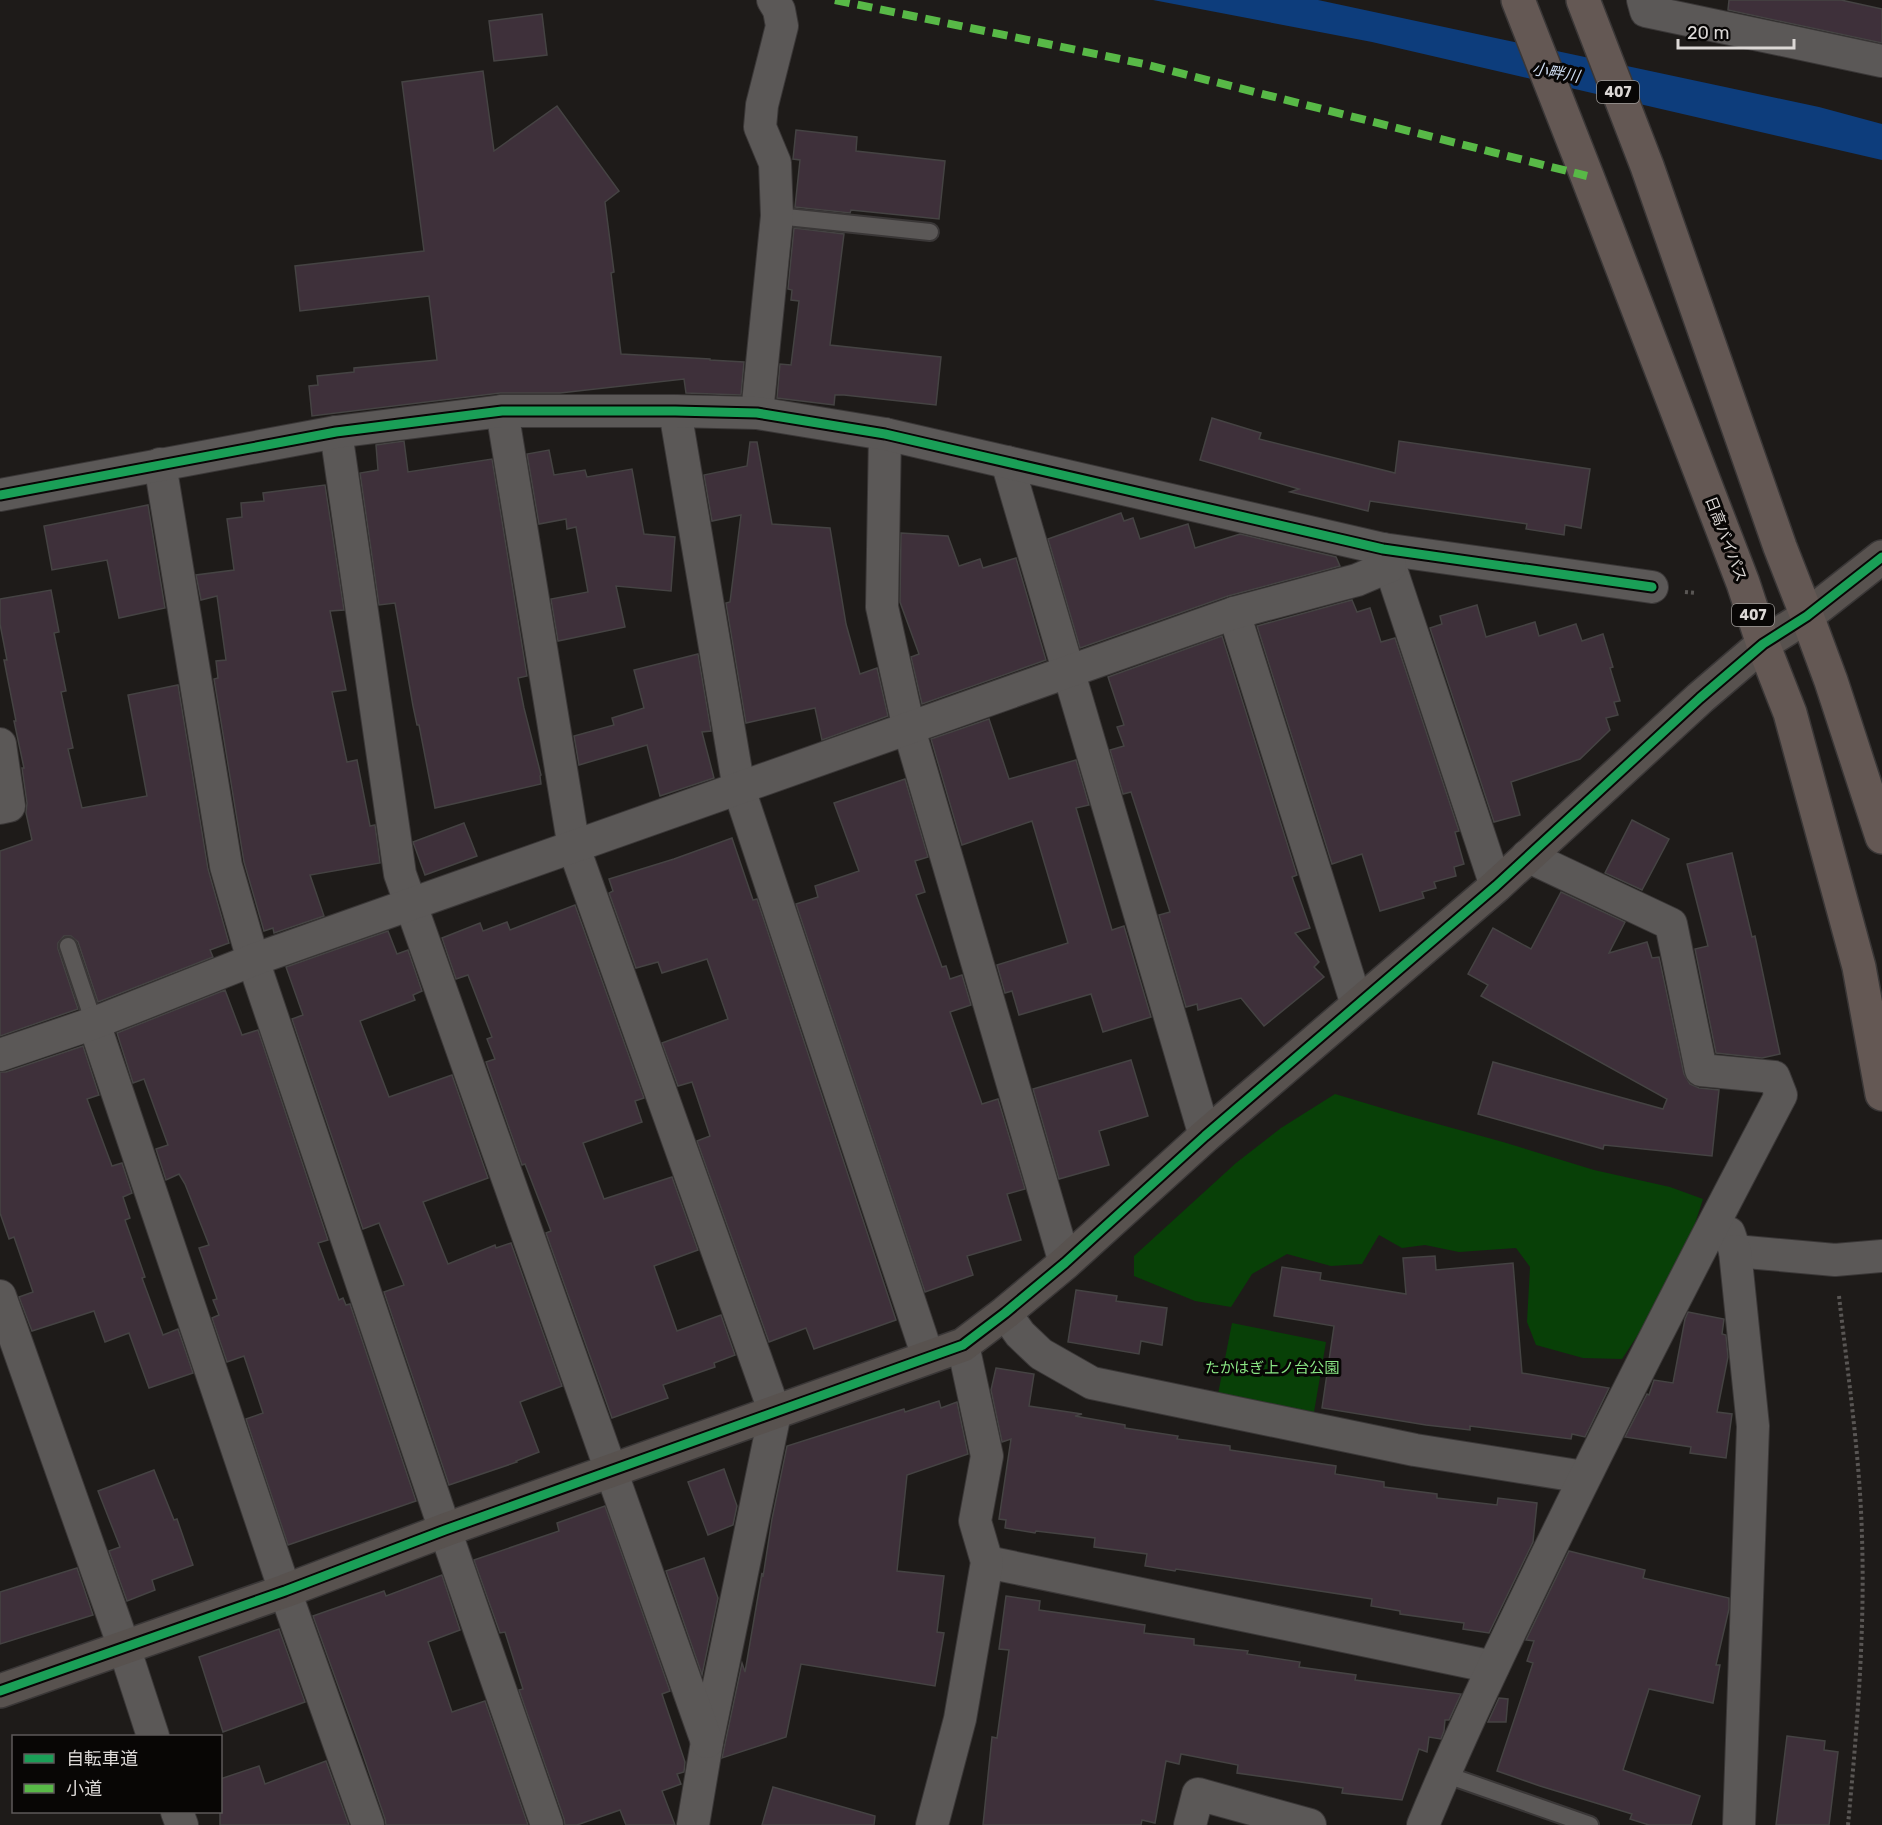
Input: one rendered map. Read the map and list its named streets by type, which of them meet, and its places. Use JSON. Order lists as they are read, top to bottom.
{
  "streets": {
    "highway": ["407", "日高バイパス"]
  },
  "water": ["小畔川"],
  "parks": ["たかはぎ上ノ台公園"],
  "legend": ["自転車道", "小道"],
  "scale_bar": "20 m"
}
